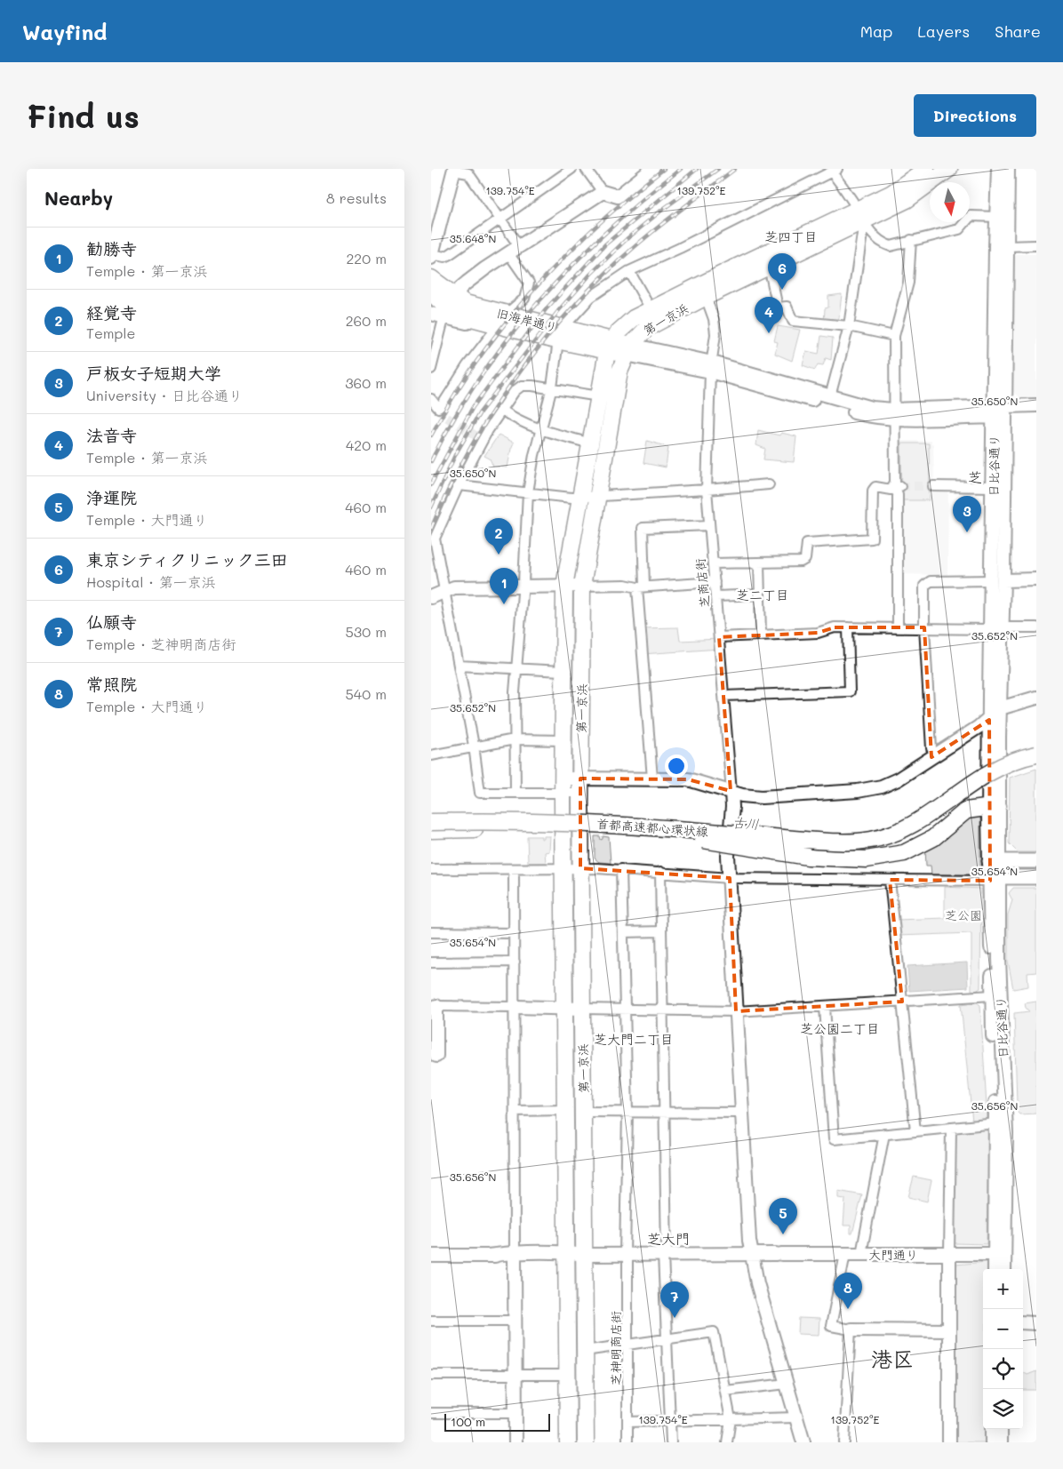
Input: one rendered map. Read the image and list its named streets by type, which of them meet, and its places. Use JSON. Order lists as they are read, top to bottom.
{
  "streets": {
    "highway": ["第一京浜", "旧海岸通り", "首都高速都心環状線"],
    "street": [
      "日比谷通り",
      "芝商店街",
      "大門通り",
      "芝神明商店街"
    ]
  },
  "crossings": [
    ["第一京浜", "旧海岸通り"],
    ["第一京浜", "芝商店街"],
    ["第一京浜", "大門通り"],
    ["日比谷通り", "大門通り"],
    ["大門通り", "芝神明商店街"]
  ],
  "districts": [
    "芝四丁目",
    "芝",
    "芝二丁目",
    "芝公園二丁目",
    "芝大門二丁目",
    "芝大門",
    "港区"
  ],
  "water": ["古川"],
  "parks": ["芝公園"],
  "scale_bar": "100 m",
  "north": "bottom",
  "page": {
    "header": "Wayfind",
    "nav": ["Map", "Layers", "Share"],
    "buttons": "Directions",
    "title": "Find us",
    "heading": ["Nearby", "8 results"],
    "list": [
      {
        "mark": "1",
        "name": "勧勝寺",
        "note": "Temple · 第一京浜",
        "value": "220 m"
      },
      {
        "mark": "2",
        "name": "経覚寺",
        "note": "Temple",
        "value": "260 m"
      },
      {
        "mark": "3",
        "name": "戸板女子短期大学",
        "note": "University · 日比谷通り",
        "value": "360 m"
      },
      {
        "mark": "4",
        "name": "法音寺",
        "note": "Temple · 第一京浜",
        "value": "420 m"
      },
      {
        "mark": "5",
        "name": "浄運院",
        "note": "Temple · 大門通り",
        "value": "460 m"
      },
      {
        "mark": "6",
        "name": "東京シティクリニック三田",
        "note": "Hospital · 第一京浜",
        "value": "460 m"
      },
      {
        "mark": "7",
        "name": "仏願寺",
        "note": "Temple · 芝神明商店街",
        "value": "530 m"
      },
      {
        "mark": "8",
        "name": "常照院",
        "note": "Temple · 大門通り",
        "value": "540 m"
      }
    ],
    "pins": [
      "6",
      "4",
      "3",
      "2",
      "1",
      "5",
      "8",
      "7"
    ],
    "map_buttons": ["+", "−"],
    "scale": "100 m"
  },
  "coordinates": [
    "139.754°E",
    "139.752°E",
    "35.648°N",
    "35.650°N",
    "35.652°N",
    "35.654°N",
    "35.656°N"
  ]
}
